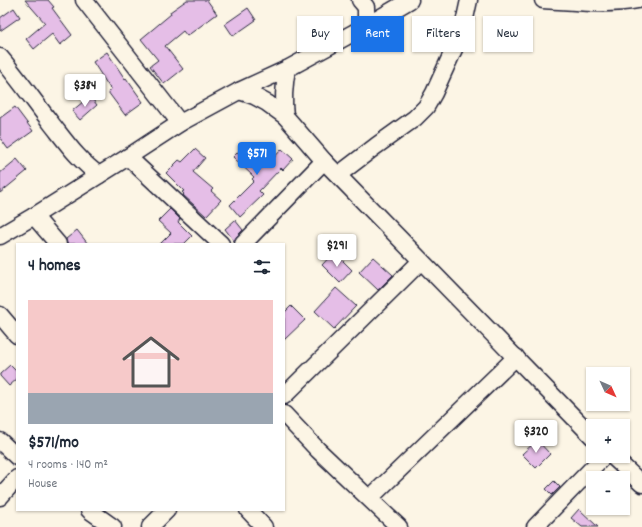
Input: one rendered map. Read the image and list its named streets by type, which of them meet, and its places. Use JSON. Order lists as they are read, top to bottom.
{
  "north": "bottom right",
  "page": {
    "chip": [
      "Buy",
      "Rent",
      "Filters",
      "New"
    ],
    "price": [
      "$384",
      "$571",
      "$291",
      "$320"
    ],
    "heading": "4 homes",
    "list": [
      {
        "name": "$571/mo",
        "note": "4 rooms · 140 m² · House"
      }
    ],
    "map_buttons": ["+", "−"]
  }
}
